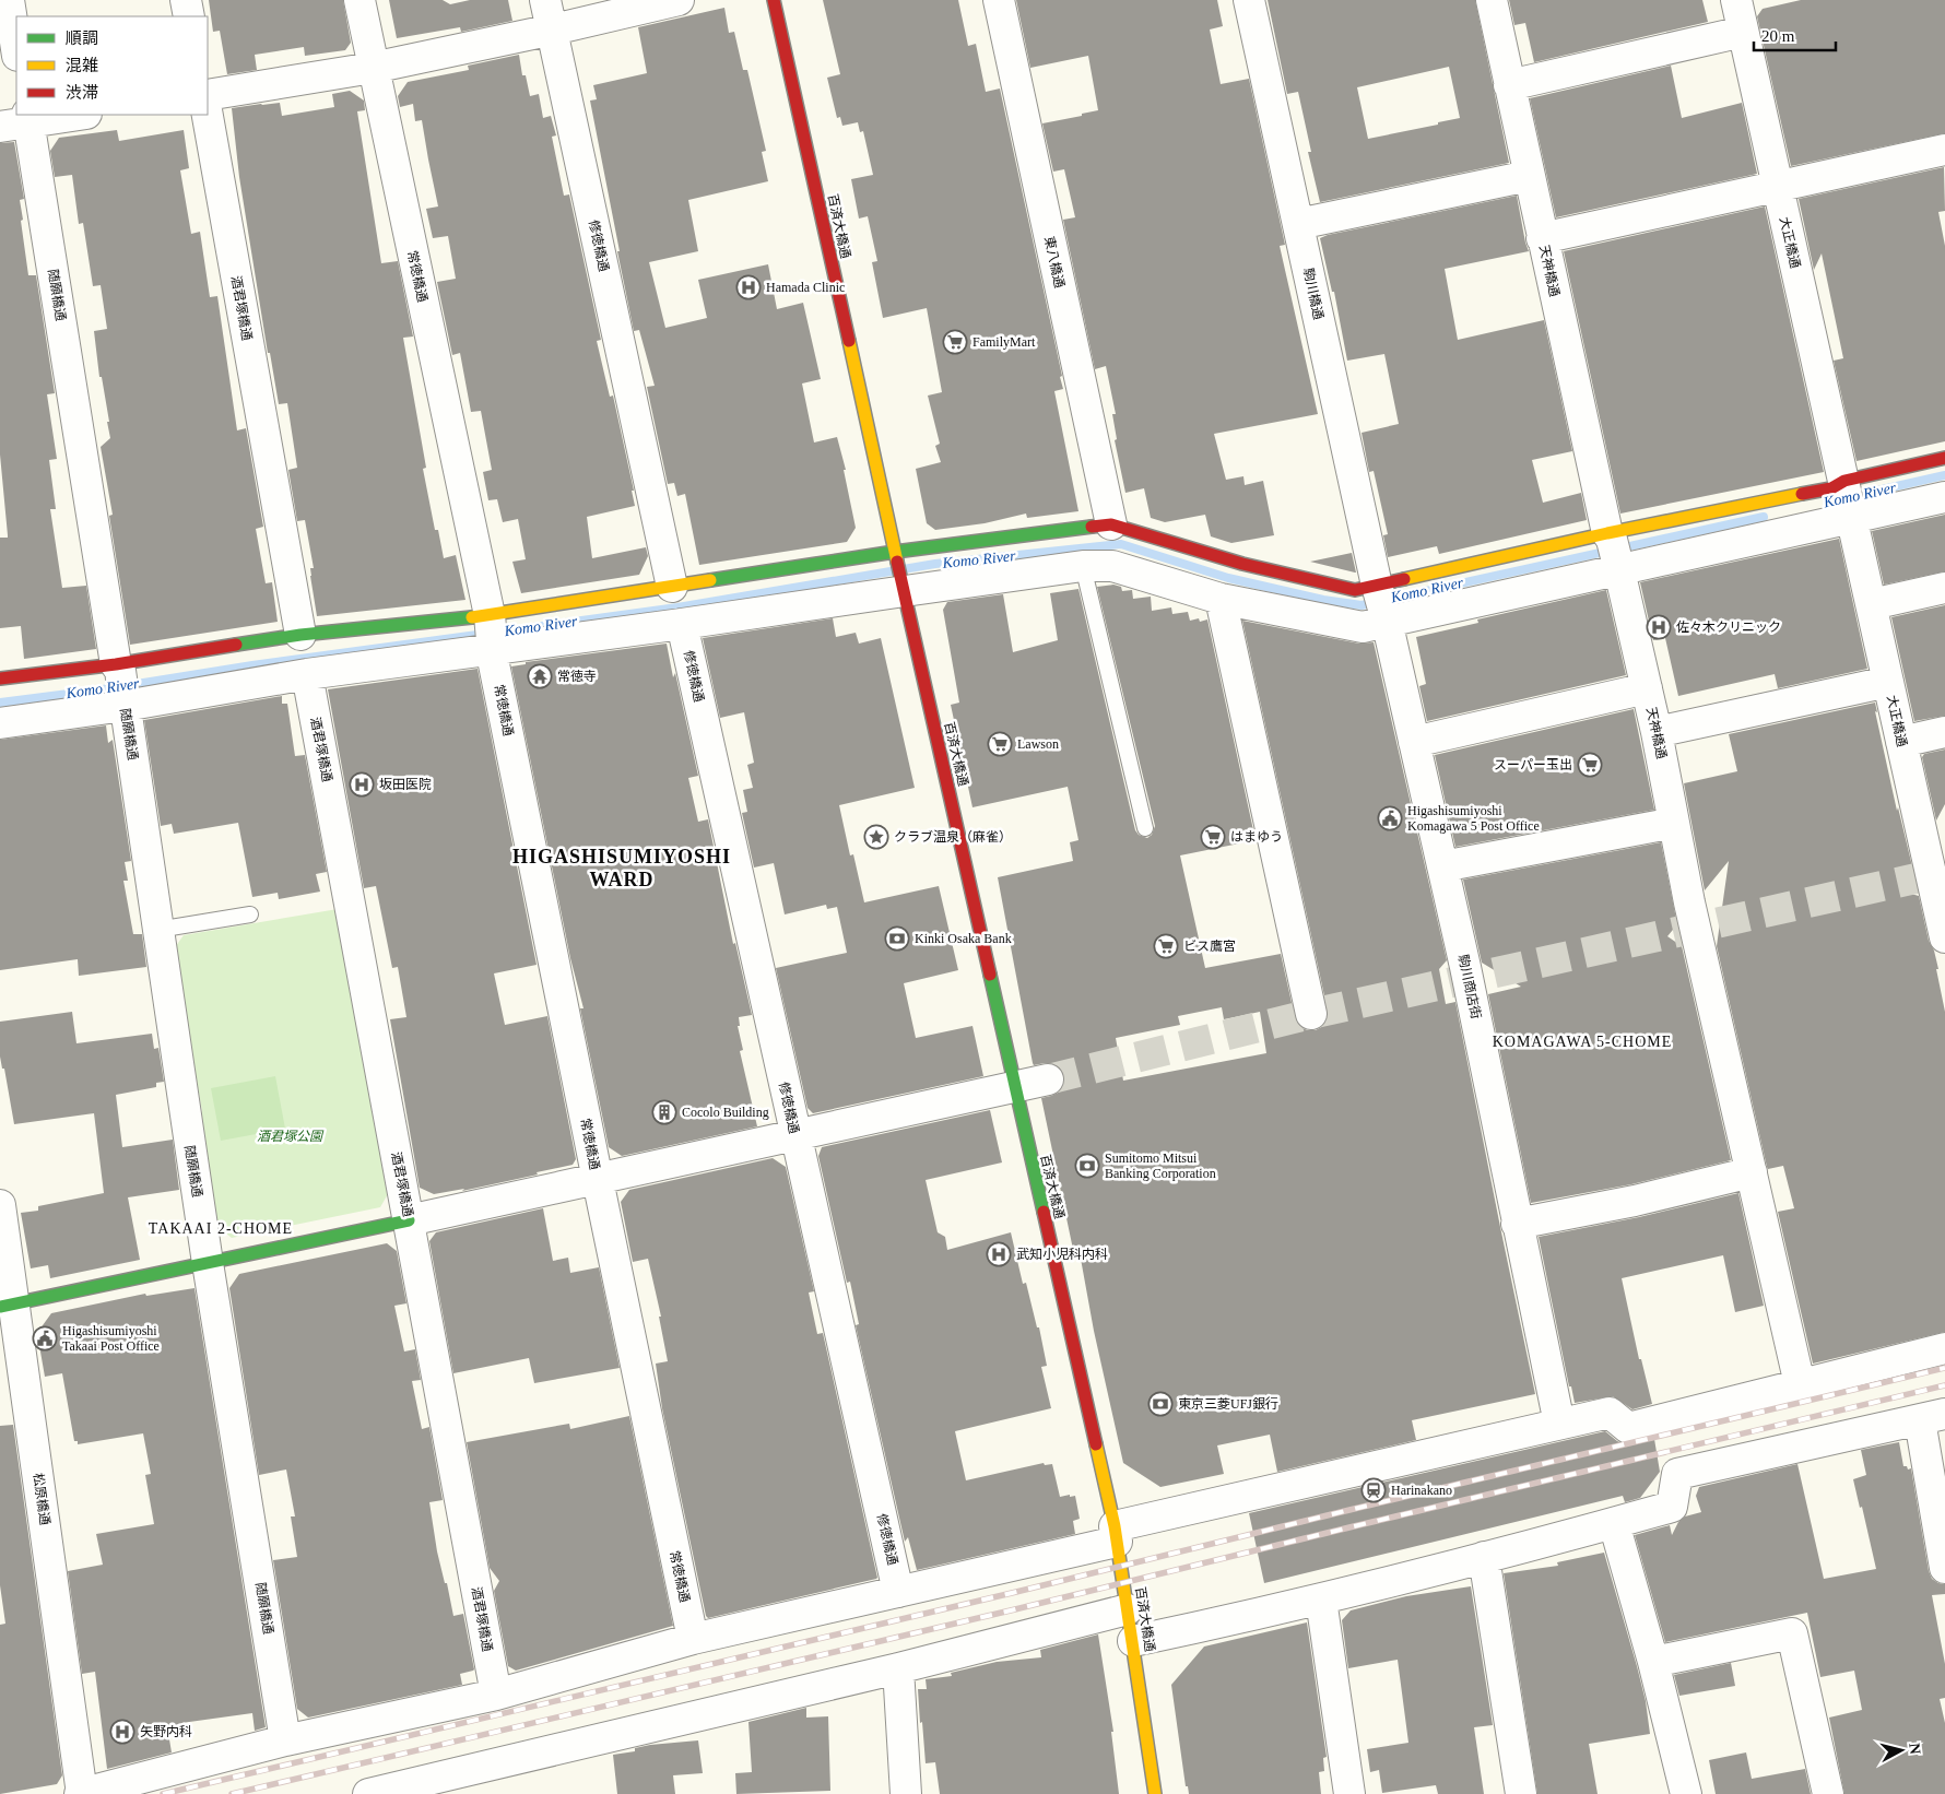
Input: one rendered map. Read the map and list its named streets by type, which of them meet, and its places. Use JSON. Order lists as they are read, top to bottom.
{
  "streets": {
    "street": [
      "百済大橋通",
      "大正橋通",
      "修徳橋通",
      "東八橋通",
      "天神橋通",
      "常徳橋通",
      "駒川橋通",
      "随願橋通",
      "酒君塚橋通",
      "駒川商店街",
      "松原橋通"
    ]
  },
  "crossings": [
    ["駒川橋通", "駒川商店街"]
  ],
  "districts": ["HIGASHISUMIYOSHI WARD", "KOMAGAWA 5-CHOME", "TAKAAI 2-CHOME"],
  "water": ["Komo River"],
  "parks": ["酒君塚公園"],
  "places": {
    "hospital": [
      "Hamada Clinic",
      "佐々木クリニック",
      "坂田医院",
      "武知小児科内科",
      "矢野内科"
    ],
    "supermarket": [
      "FamilyMart",
      "Lawson",
      "スーパー玉出",
      "はまゆう",
      "ビス鷹宮"
    ],
    "temple": ["常徳寺"],
    "public building": ["Higashisumiyoshi Komagawa 5 Post Office", "Higashisumiyoshi Takaai Post Office"],
    "place": ["クラブ温泉（麻雀）"],
    "bank": ["Kinki Osaka Bank", "Sumitomo Mitsui Banking Corporation", "東京三菱UFJ銀行"],
    "building": ["Cocolo Building"],
    "station": ["Harinakano"]
  },
  "legend": ["順調", "混雑", "渋滞"],
  "scale_bar": "20 m",
  "north": "right"
}
